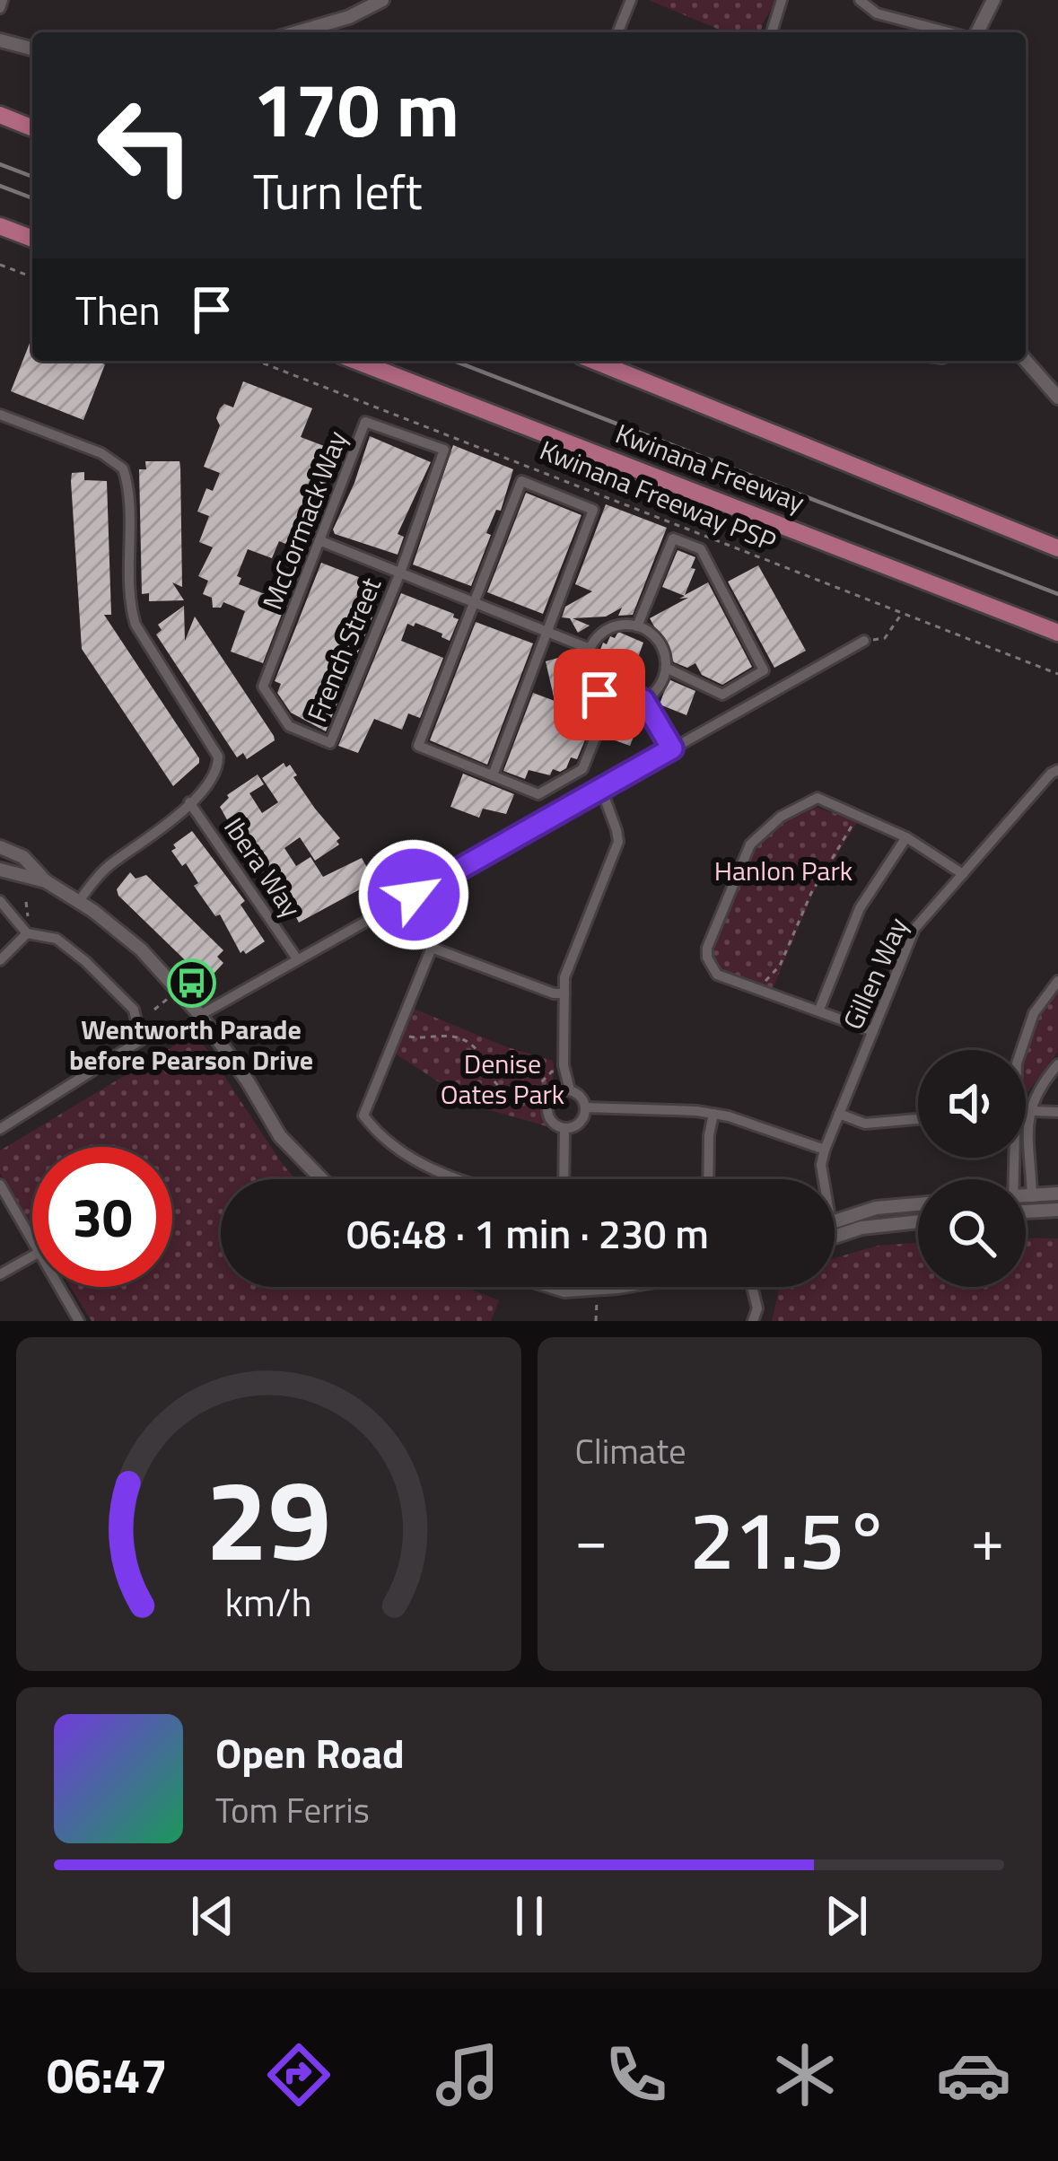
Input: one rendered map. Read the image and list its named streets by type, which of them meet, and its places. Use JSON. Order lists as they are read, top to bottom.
{
  "streets": {
    "highway": ["Kwinana Freeway"],
    "street": [
      "McCormack Way",
      "French Street",
      "Ibera Way",
      "Gillen Way"
    ],
    "path": ["Kwinana Freeway PSP"]
  },
  "crossings": [
    ["McCormack Way", "French Street"]
  ],
  "parks": ["Hanlon Park", "Denise Oates Park"],
  "places": {
    "bus stop": ["Wentworth Parade before Pearson Drive"]
  },
  "page": {
    "turn": ["170 m", "Turn left"],
    "then": "Then",
    "limit": "30",
    "trip": "06:48 · 1 min · 230 m",
    "tile": "Climate",
    "heat": ["−", "21.5°", "+"],
    "song": ["Open Road", "Tom Ferris"],
    "tabs": "06:47",
    "gauge": ["29", "km/h"]
  }
}
